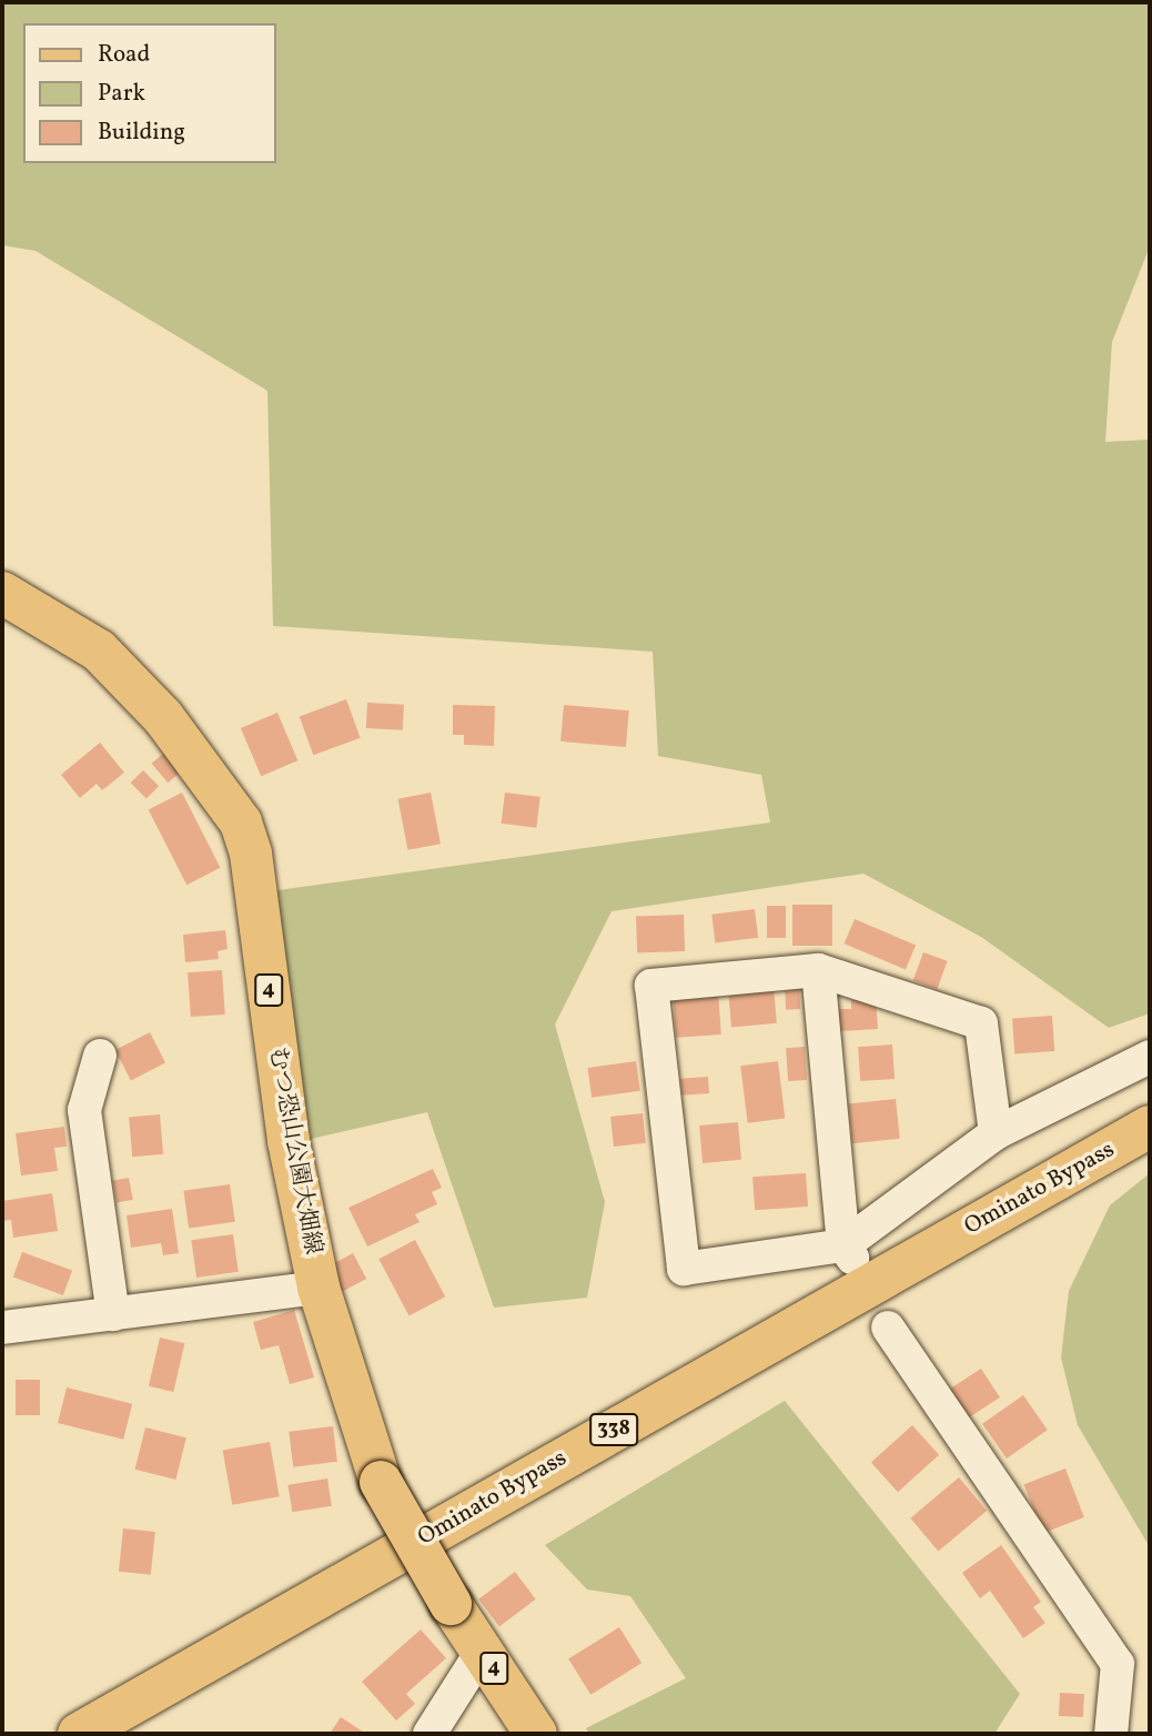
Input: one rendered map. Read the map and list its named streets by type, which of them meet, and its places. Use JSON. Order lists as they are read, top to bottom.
{
  "streets": {
    "main road": [
      "4",
      "むつ恐山公園大畑線",
      "Ominato Bypass",
      "338"
    ]
  },
  "crossings": [
    ["4", "むつ恐山公園大畑線"]
  ],
  "legend": ["Road", "Park", "Building"]
}
